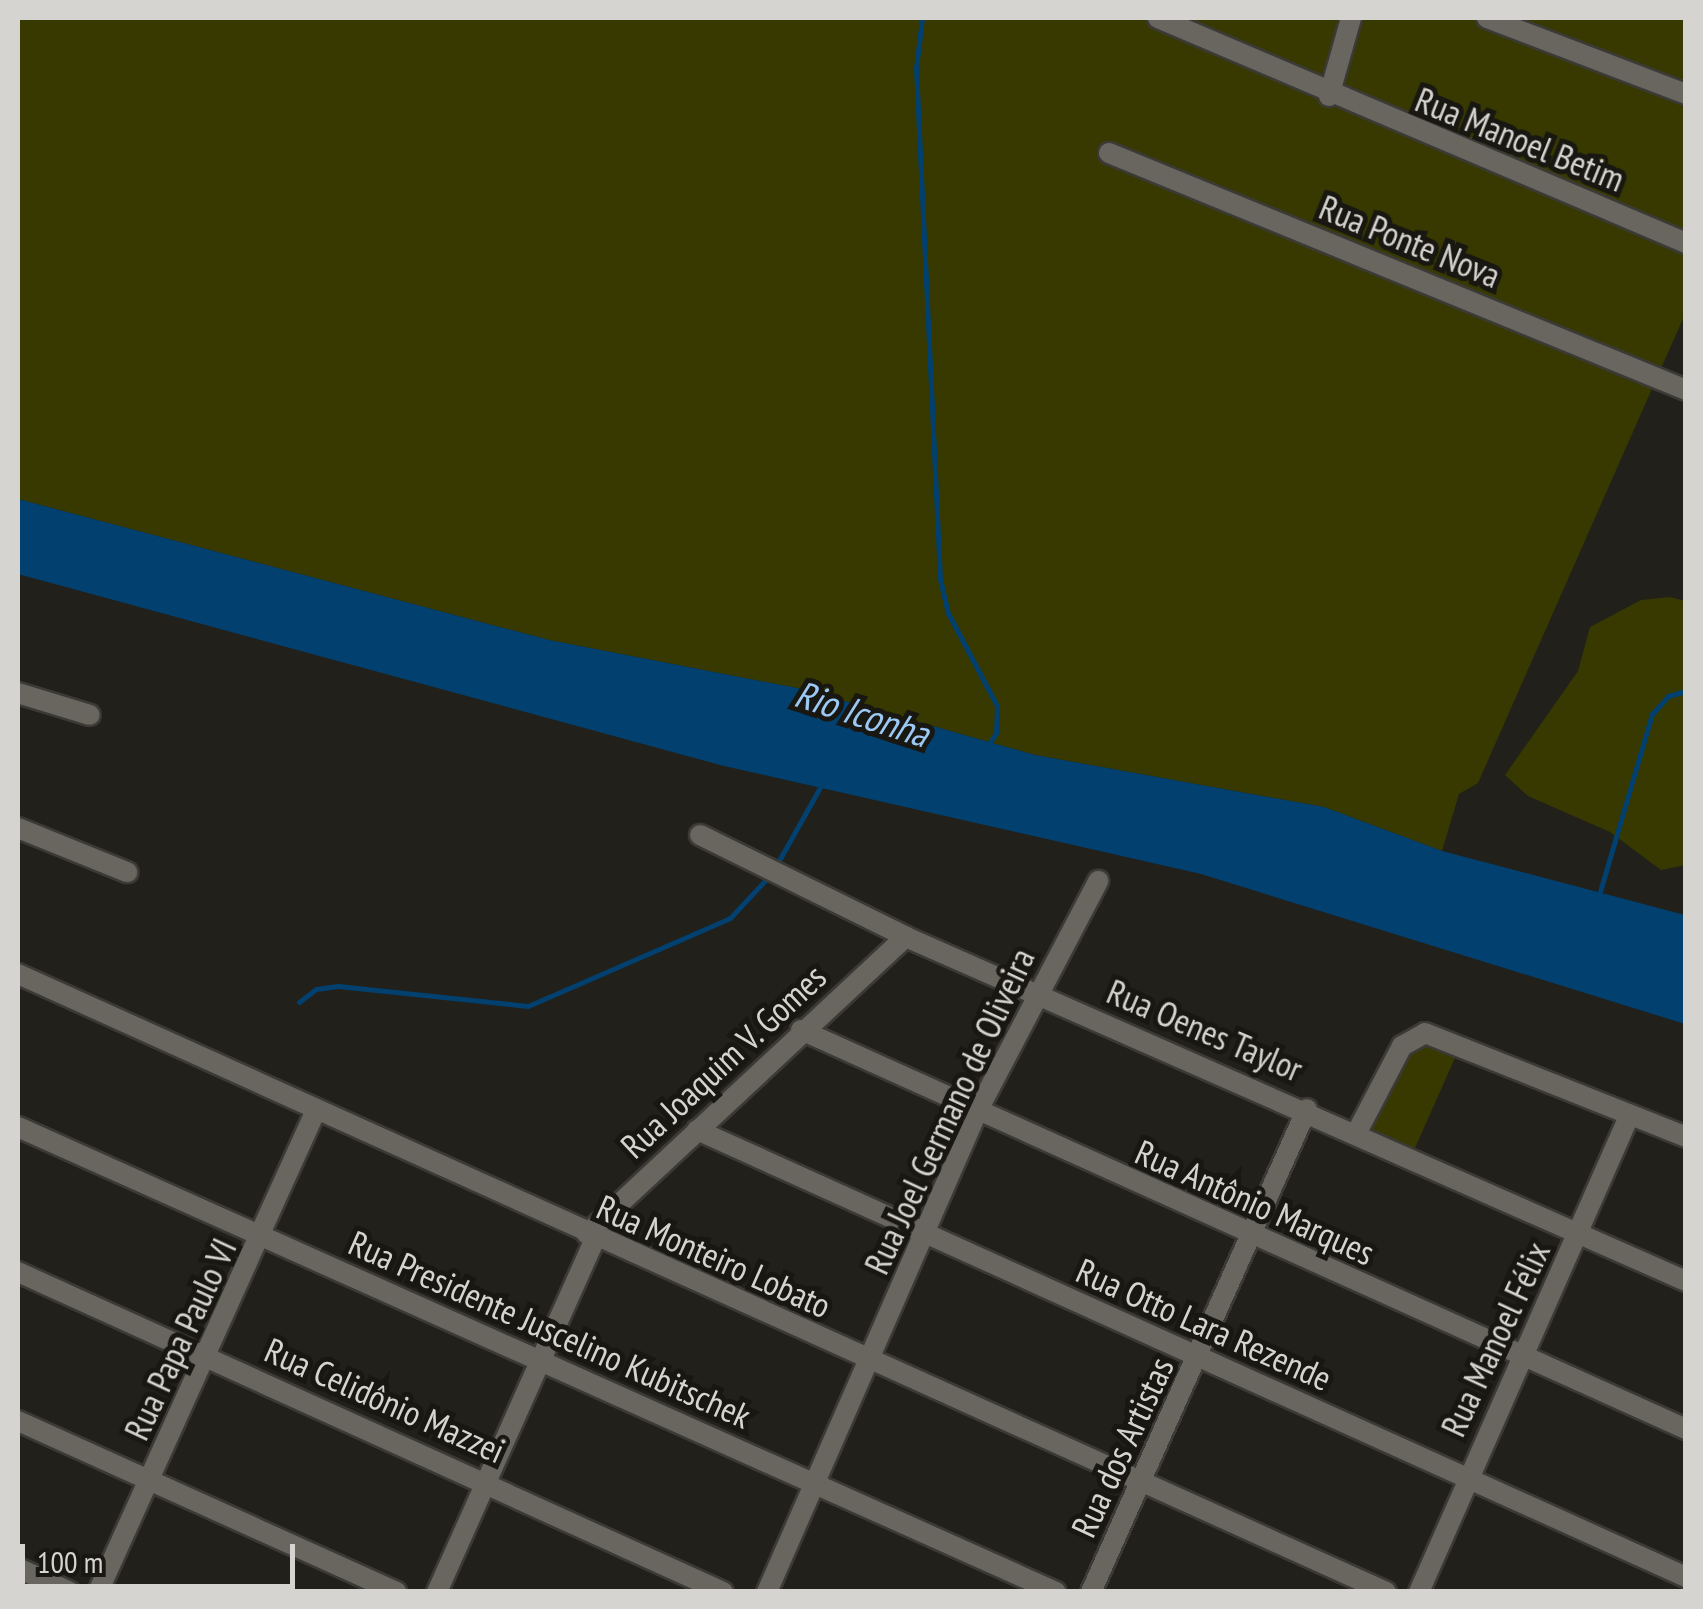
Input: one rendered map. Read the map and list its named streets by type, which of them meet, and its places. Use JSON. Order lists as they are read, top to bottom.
{
  "streets": {
    "street": [
      "Rua Manoel Betim",
      "Rua Ponte Nova",
      "Rua Oenes Taylor",
      "Rua Joaquim V. Gomes",
      "Rua Joel Germano de Oliveira",
      "Rua Antônio Marques",
      "Rua Monteiro Lobato",
      "Rua Otto Lara Rezende",
      "Rua Presidente Juscelino Kubitschek",
      "Rua Papa Paulo VI",
      "Rua Manoel Félix",
      "Rua Celidônio Mazzei",
      "Rua dos Artistas"
    ]
  },
  "crossings": [
    ["Rua Oenes Taylor", "Rua Joaquim V. Gomes"],
    ["Rua Oenes Taylor", "Rua Joel Germano de Oliveira"],
    ["Rua Oenes Taylor", "Rua Manoel Félix"],
    ["Rua Oenes Taylor", "Rua dos Artistas"],
    ["Rua Joaquim V. Gomes", "Rua Antônio Marques"],
    ["Rua Joaquim V. Gomes", "Rua Monteiro Lobato"],
    ["Rua Joaquim V. Gomes", "Rua Otto Lara Rezende"],
    ["Rua Joaquim V. Gomes", "Rua Presidente Juscelino Kubitschek"],
    ["Rua Joaquim V. Gomes", "Rua Celidônio Mazzei"],
    ["Rua Joel Germano de Oliveira", "Rua Antônio Marques"],
    ["Rua Joel Germano de Oliveira", "Rua Monteiro Lobato"],
    ["Rua Joel Germano de Oliveira", "Rua Otto Lara Rezende"],
    ["Rua Joel Germano de Oliveira", "Rua Presidente Juscelino Kubitschek"],
    ["Rua Antônio Marques", "Rua Manoel Félix"],
    ["Rua Antônio Marques", "Rua dos Artistas"],
    ["Rua Monteiro Lobato", "Rua Papa Paulo VI"],
    ["Rua Monteiro Lobato", "Rua dos Artistas"],
    ["Rua Otto Lara Rezende", "Rua Manoel Félix"],
    ["Rua Otto Lara Rezende", "Rua dos Artistas"],
    ["Rua Presidente Juscelino Kubitschek", "Rua Papa Paulo VI"],
    ["Rua Papa Paulo VI", "Rua Celidônio Mazzei"]
  ],
  "water": ["Rio Iconha"],
  "scale_bar": "100 m"
}
